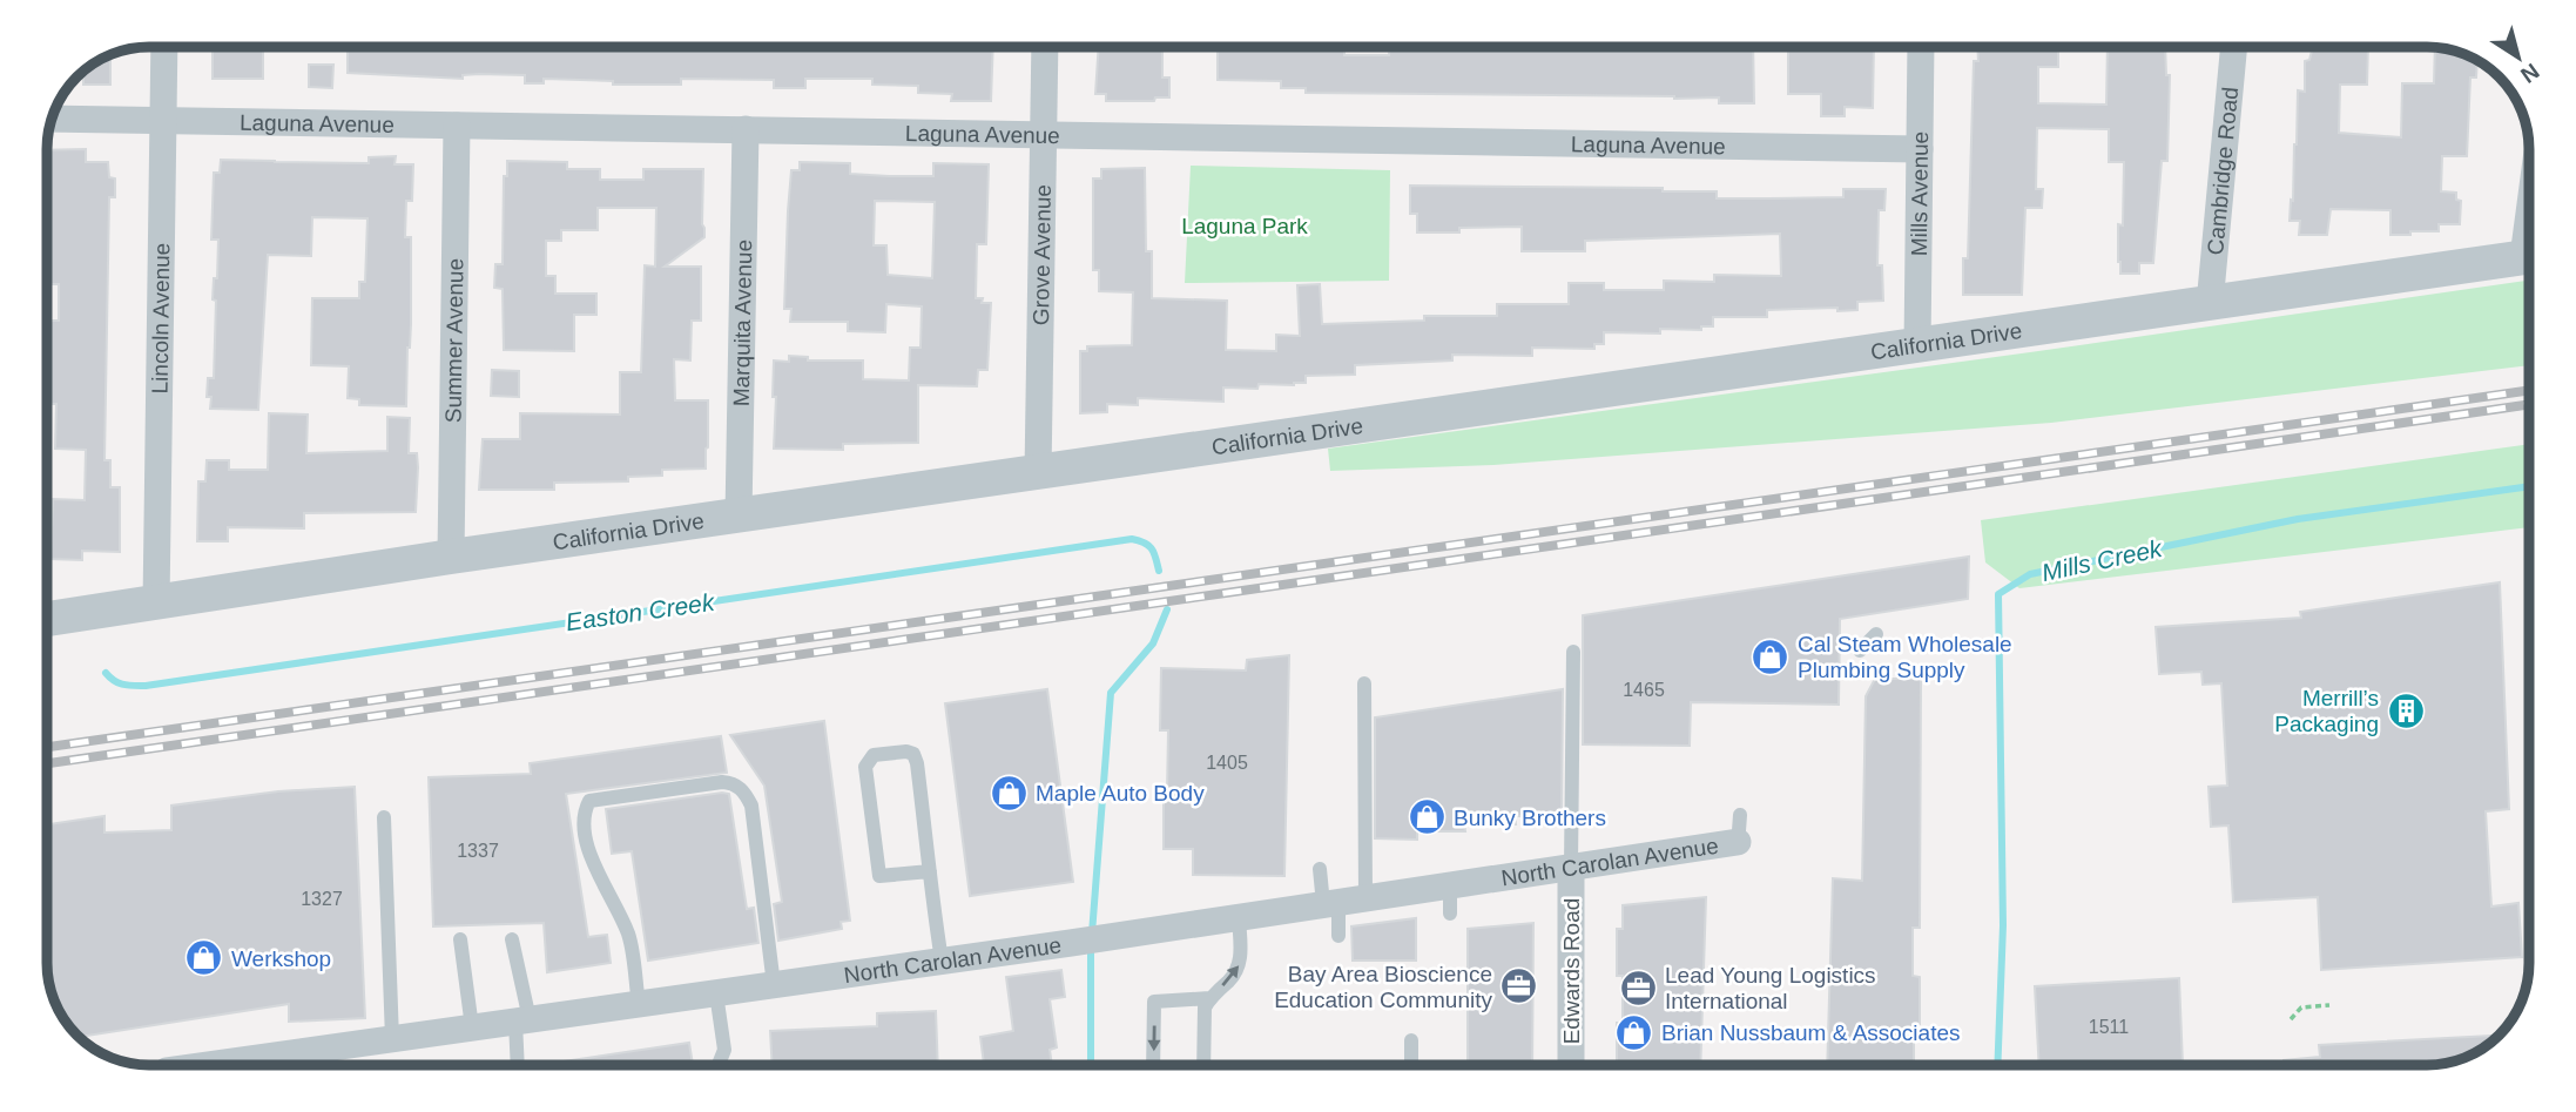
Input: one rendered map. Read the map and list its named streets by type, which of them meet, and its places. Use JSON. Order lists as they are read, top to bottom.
{
  "streets": {
    "street": [
      "Laguna Avenue",
      "Cambridge Road",
      "Mills Avenue",
      "Grove Avenue",
      "Lincoln Avenue",
      "Marquita Avenue",
      "Summer Avenue",
      "California Drive",
      "North Carolan Avenue",
      "Edwards Road"
    ]
  },
  "crossings": [
    ["Laguna Avenue", "Mills Avenue"],
    ["Laguna Avenue", "Grove Avenue"],
    ["Laguna Avenue", "Lincoln Avenue"],
    ["Laguna Avenue", "Marquita Avenue"],
    ["Laguna Avenue", "Summer Avenue"],
    ["Cambridge Road", "California Drive"],
    ["Mills Avenue", "California Drive"],
    ["Grove Avenue", "California Drive"],
    ["Lincoln Avenue", "California Drive"],
    ["Marquita Avenue", "California Drive"],
    ["Summer Avenue", "California Drive"],
    ["North Carolan Avenue", "Edwards Road"]
  ],
  "water": ["Mills Creek", "Easton Creek"],
  "parks": ["Laguna Park"],
  "places": {
    "shop": [
      "Cal Steam Wholesale Plumbing Supply",
      "Maple Auto Body",
      "Bunky Brothers",
      "Werkshop",
      "Brian Nussbaum & Associates"
    ],
    "building": ["Merrill’s Packaging"],
    "office": ["Bay Area Bioscience Education Community", "Lead Young Logistics International"]
  },
  "house_numbers": [
    "1465",
    "1405",
    "1337",
    "1327",
    "1511"
  ],
  "north": "bottom right"
}
